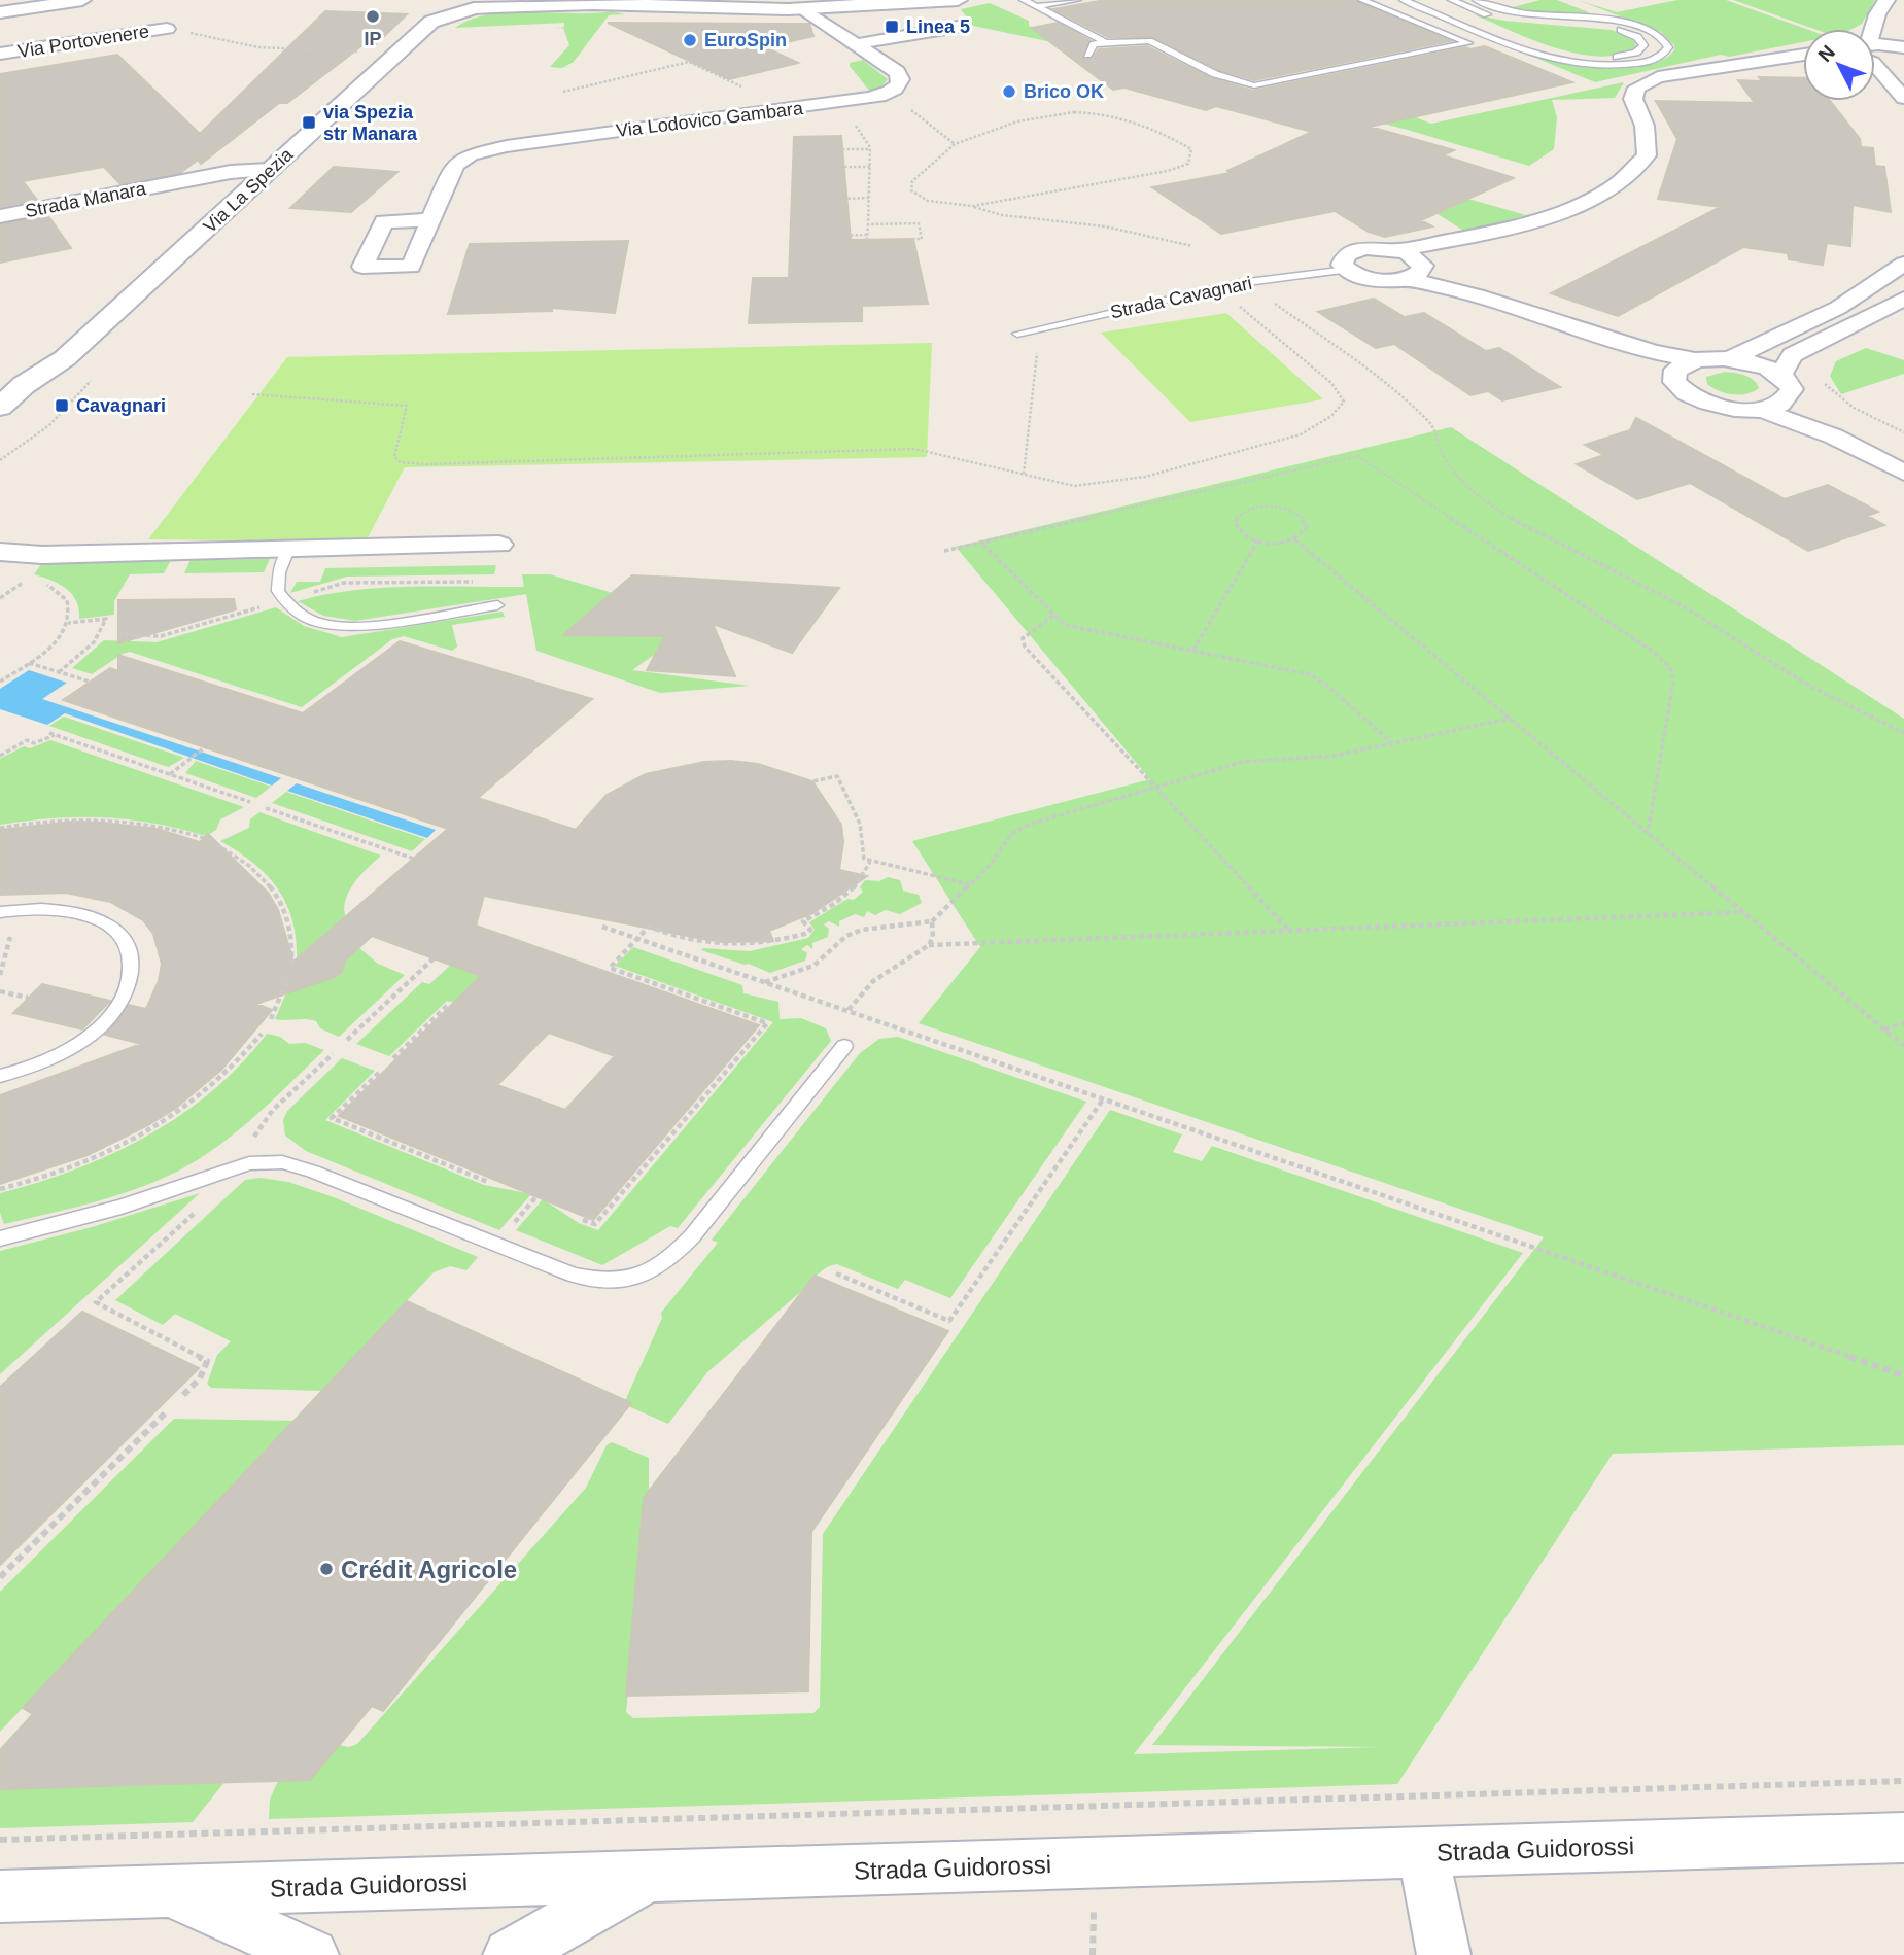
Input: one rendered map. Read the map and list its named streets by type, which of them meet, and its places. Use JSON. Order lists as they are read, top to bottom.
{
  "streets": {
    "main road": ["Via La Spezia"],
    "street": [
      "Via Portovenere",
      "Via Lodovico Gambara",
      "Strada Manara",
      "Strada Guidorossi"
    ],
    "lane": ["Strada Cavagnari"]
  },
  "crossings": [
    ["Via La Spezia", "Strada Manara"]
  ],
  "places": {
    "other": [
      "IP",
      "EuroSpin",
      "Brico OK",
      "Crédit Agricole"
    ],
    "transit": ["Linea 5", "via Spezia str Manara", "Cavagnari"]
  },
  "north": "top left"
}
